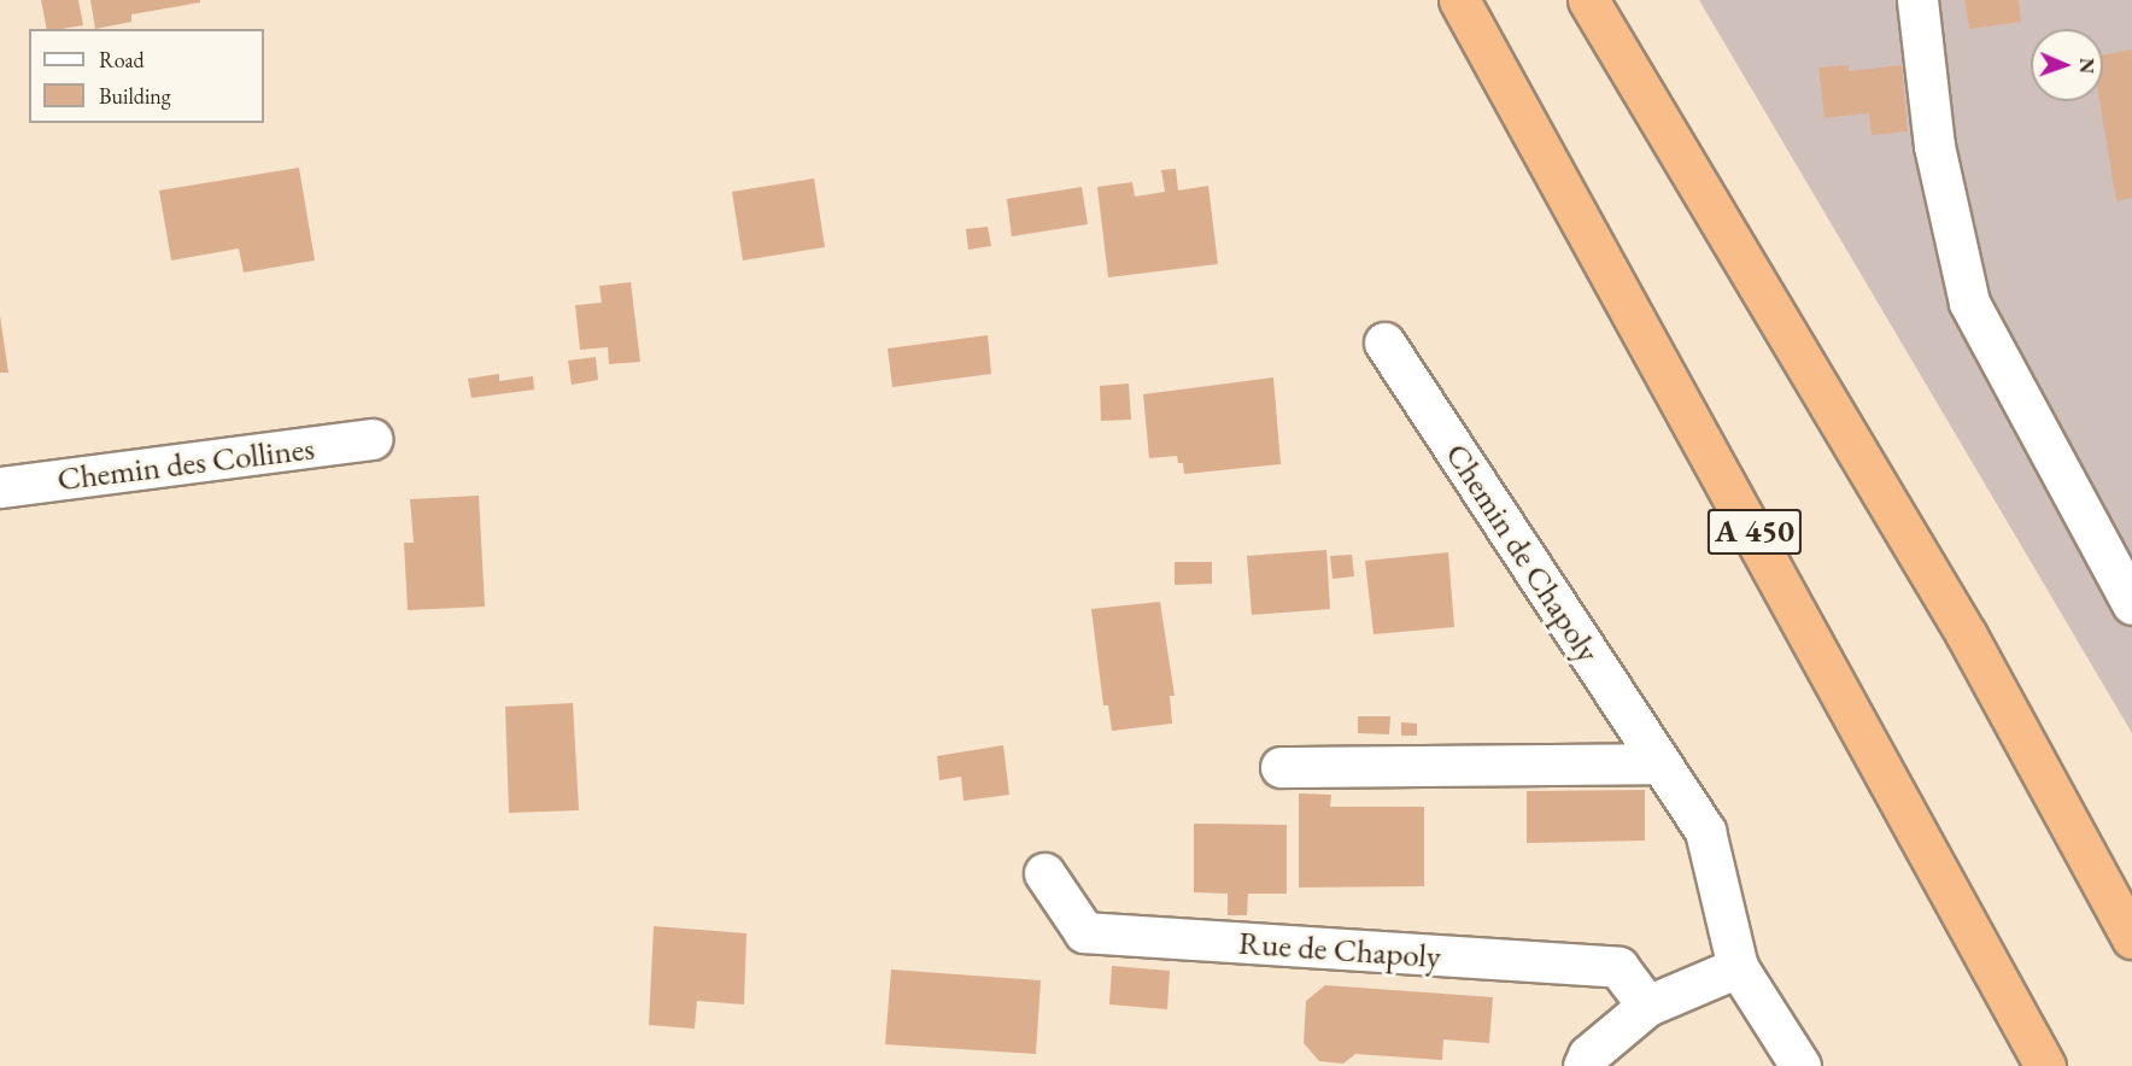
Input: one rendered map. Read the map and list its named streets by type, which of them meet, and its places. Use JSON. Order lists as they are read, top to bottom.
{
  "streets": {
    "highway": ["A 450"],
    "street": ["Chemin des Collines", "Chemin de Chapoly", "Rue de Chapoly"]
  },
  "legend": ["Road", "Building"],
  "north": "right"
}
